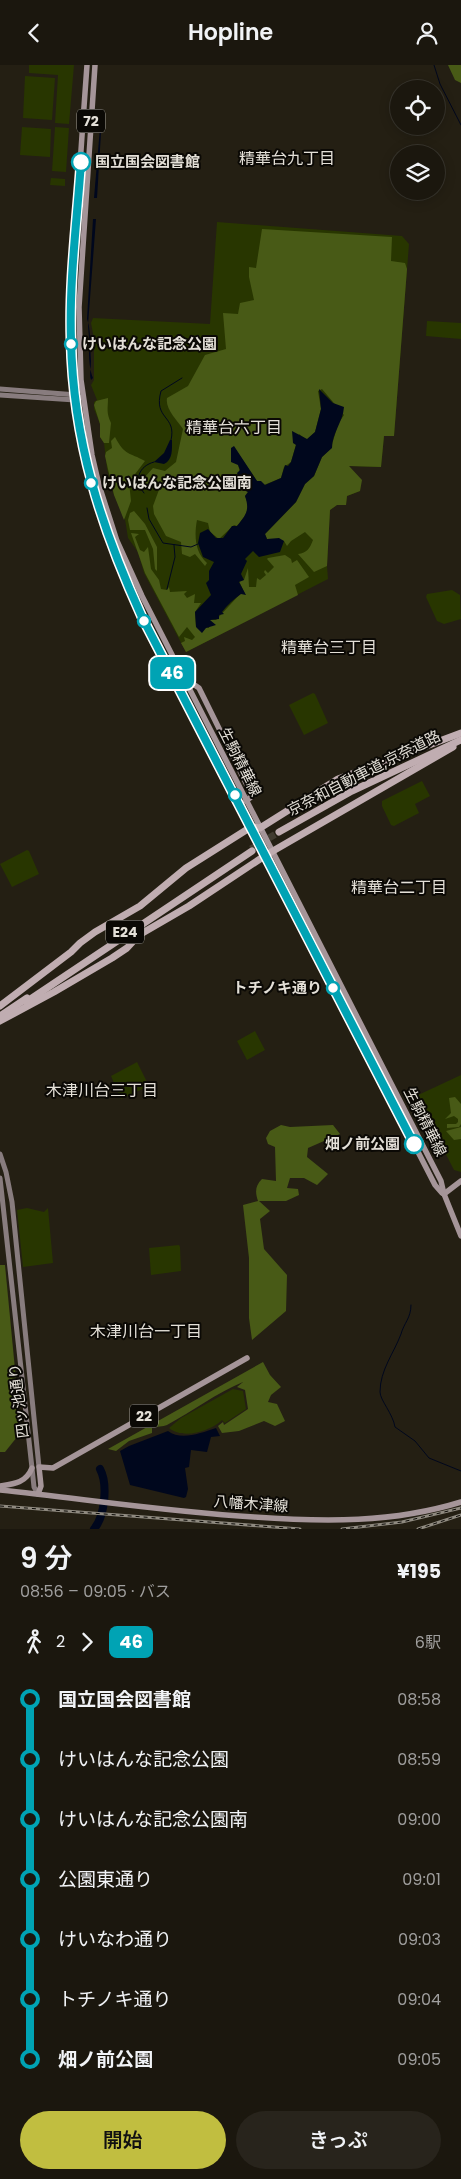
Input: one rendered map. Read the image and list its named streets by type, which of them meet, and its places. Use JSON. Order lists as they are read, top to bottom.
{
  "streets": {
    "highway": ["京奈和自動車道;京奈道路", "E24"],
    "main road": [
      "72",
      "生駒精華線",
      "四ッ池通り",
      "22",
      "八幡木津線"
    ]
  },
  "crossings": [
    ["四ッ池通り", "22"],
    ["四ッ池通り", "八幡木津線"]
  ],
  "districts": [
    "精華台九丁目",
    "精華台六丁目",
    "精華台三丁目",
    "精華台二丁目",
    "木津川台三丁目",
    "木津川台一丁目"
  ],
  "places": [
    "国立国会図書館",
    "けいはんな記念公園",
    "けいはんな記念公園南",
    "トチノキ通り",
    "畑ノ前公園"
  ],
  "lines": ["bus line 46"],
  "page": {
    "header": "Hopline",
    "on_map": "46",
    "heading": ["9 分", "08:56 – 09:05 · バス", "¥195"],
    "legs": ["2", "46", "6駅"],
    "list": [
      {
        "name": "国立国会図書館",
        "value": "08:58"
      },
      {
        "name": "けいはんな記念公園",
        "value": "08:59"
      },
      {
        "name": "けいはんな記念公園南",
        "value": "09:00"
      },
      {
        "name": "公園東通り",
        "value": "09:01"
      },
      {
        "name": "けいなわ通り",
        "value": "09:03"
      },
      {
        "name": "トチノキ通り",
        "value": "09:04"
      },
      {
        "name": "畑ノ前公園",
        "value": "09:05"
      }
    ],
    "buttons": ["開始", "きっぷ"]
  }
}
